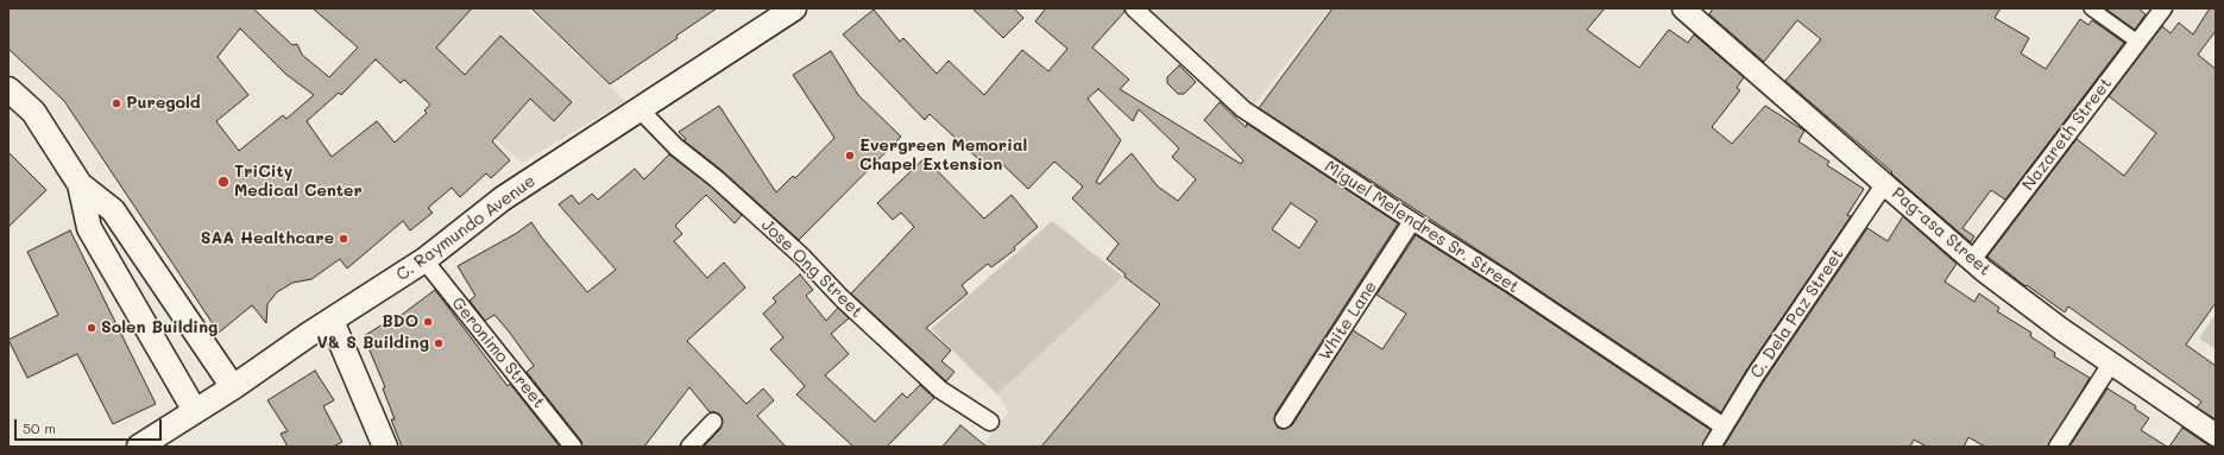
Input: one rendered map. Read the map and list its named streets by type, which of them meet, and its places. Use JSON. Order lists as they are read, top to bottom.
{
  "streets": {
    "main road": ["C. Raymundo Avenue"],
    "street": [
      "Nazareth Street",
      "Miguel Melendres Sr. Street",
      "Pag-asa Street",
      "Jose Ong Street",
      "C. Dela Paz Street",
      "White Lane",
      "Geronimo Street"
    ]
  },
  "crossings": [
    ["Nazareth Street", "Pag-asa Street"],
    ["Miguel Melendres Sr. Street", "C. Dela Paz Street"],
    ["Miguel Melendres Sr. Street", "White Lane"],
    ["C. Raymundo Avenue", "Jose Ong Street"],
    ["C. Raymundo Avenue", "Geronimo Street"],
    ["Pag-asa Street", "C. Dela Paz Street"]
  ],
  "places": [
    "Puregold",
    "Evergreen Memorial Chapel Extension",
    "TriCity Medical Center",
    "SAA Healthcare",
    "BDO",
    "Solen Building",
    "V& S Building"
  ],
  "scale_bar": "50 m"
}
